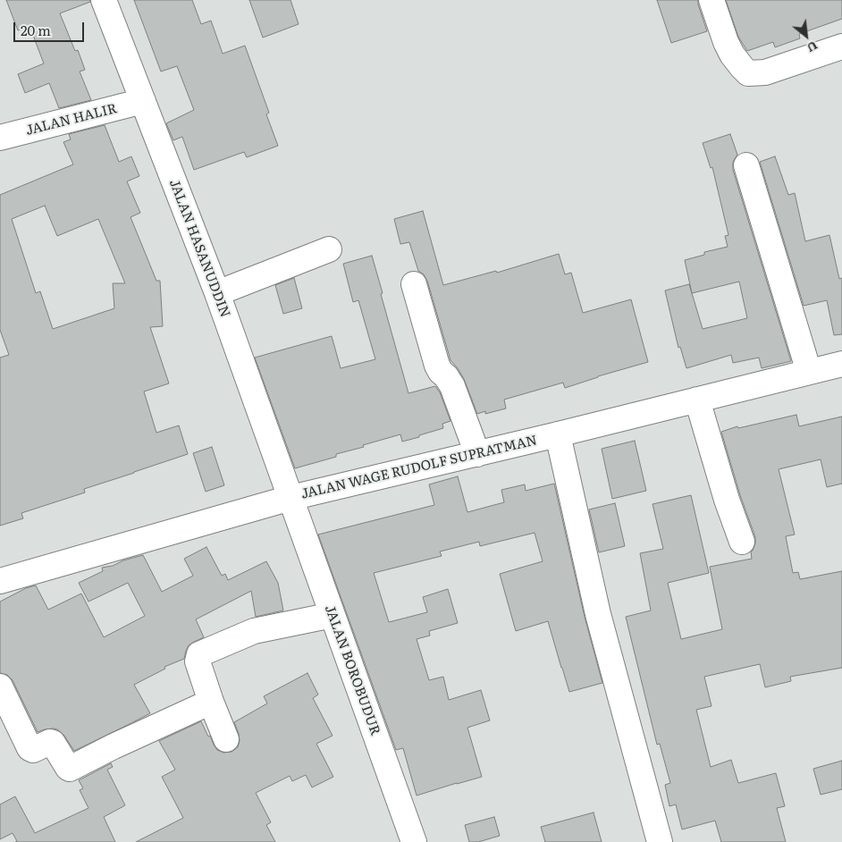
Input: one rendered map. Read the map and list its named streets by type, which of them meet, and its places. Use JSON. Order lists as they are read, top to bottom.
{
  "streets": {
    "street": [
      "JALAN HALIR",
      "JALAN HASANUDDIN",
      "JALAN WAGE RUDOLF SUPRATMAN",
      "JALAN BOROBUDUR"
    ]
  },
  "crossings": [
    ["JALAN HALIR", "JALAN HASANUDDIN"],
    ["JALAN HASANUDDIN", "JALAN WAGE RUDOLF SUPRATMAN"],
    ["JALAN HASANUDDIN", "JALAN BOROBUDUR"],
    ["JALAN WAGE RUDOLF SUPRATMAN", "JALAN BOROBUDUR"]
  ],
  "scale_bar": "20 m",
  "north": "bottom right"
}
